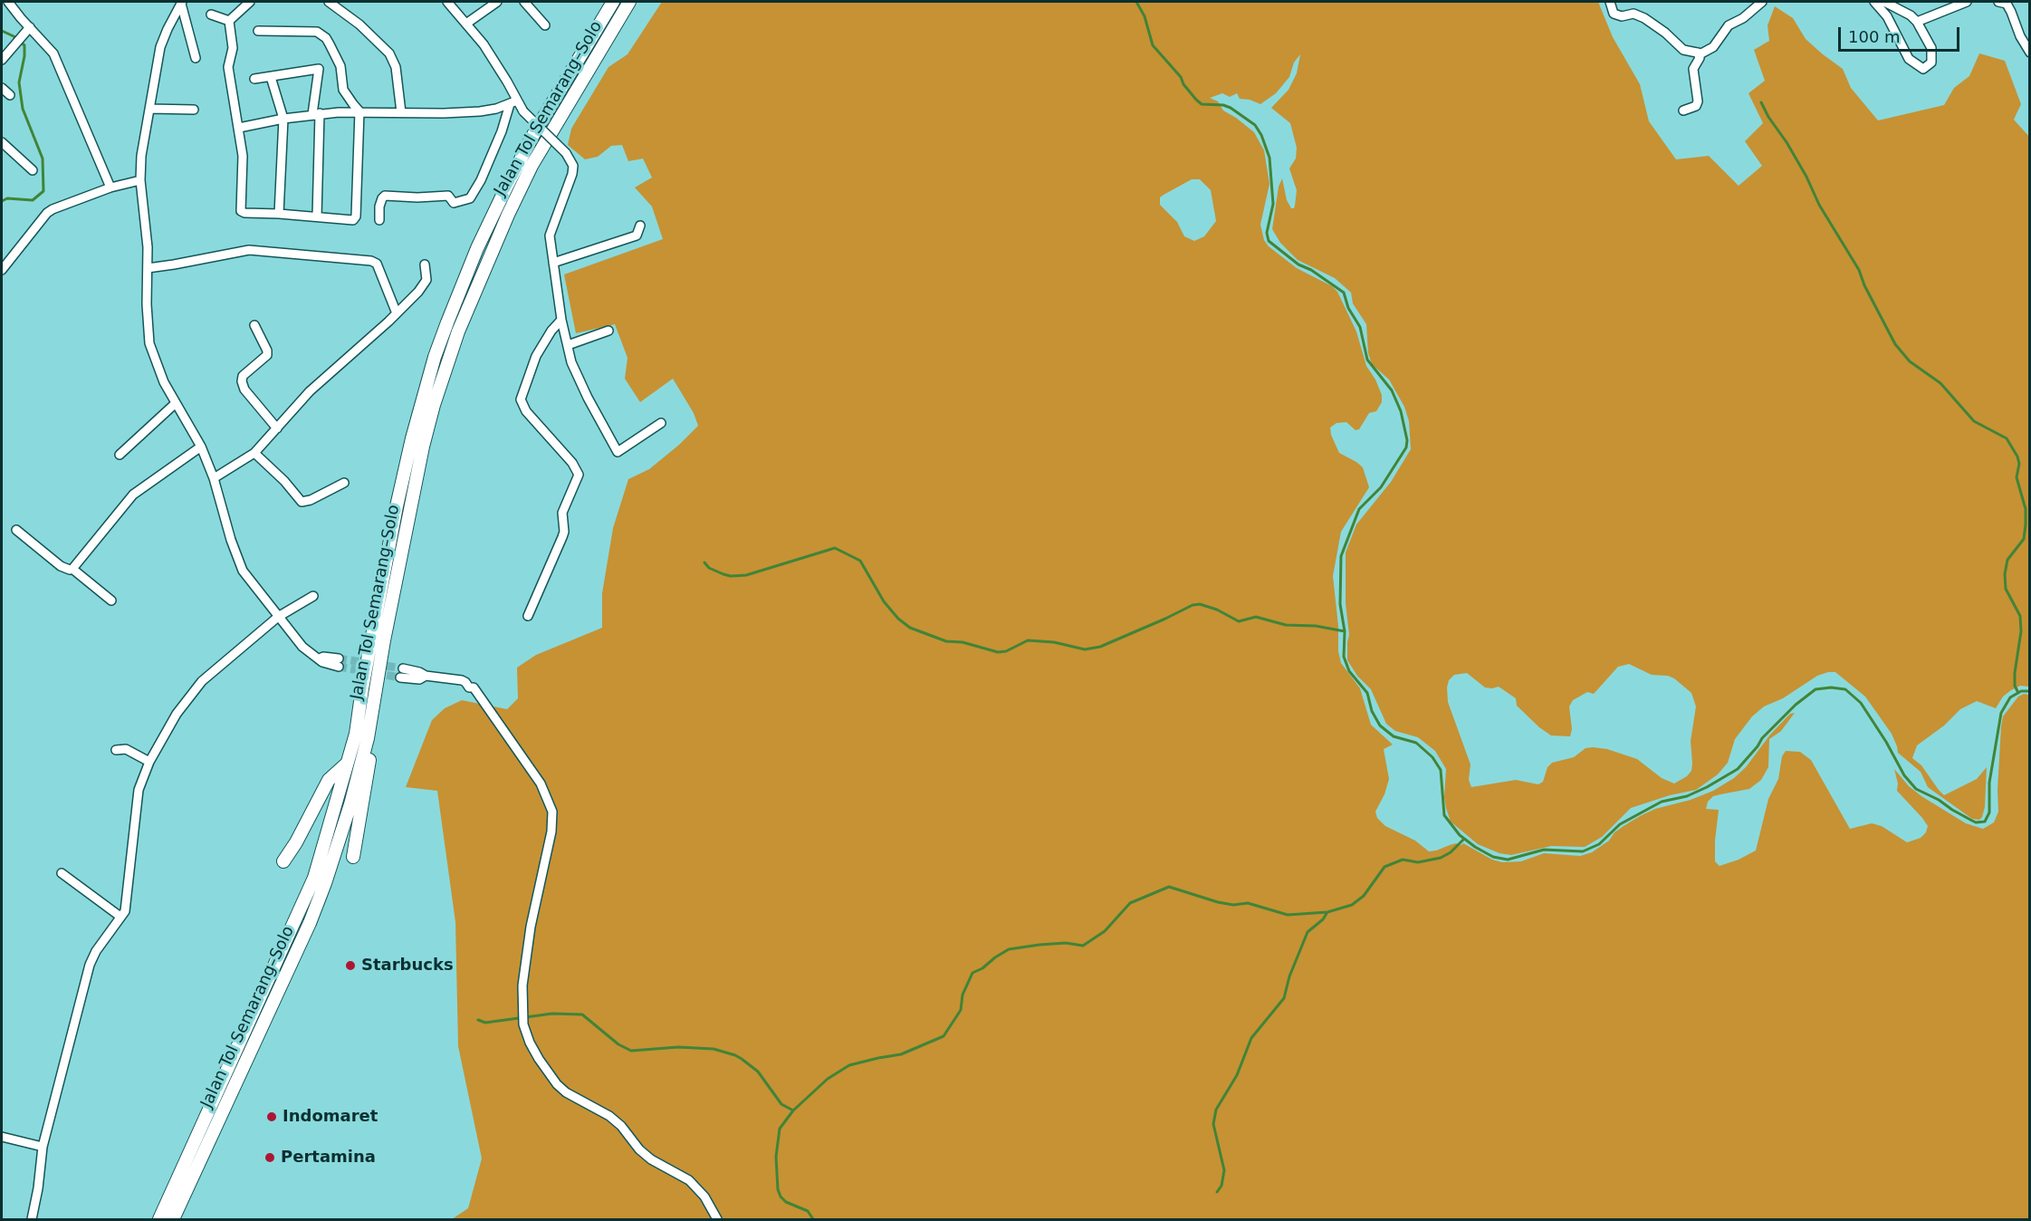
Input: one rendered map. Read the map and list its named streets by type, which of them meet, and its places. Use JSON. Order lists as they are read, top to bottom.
{
  "streets": {
    "highway": ["Jalan Tol Semarang–Solo"]
  },
  "places": ["Starbucks", "Indomaret", "Pertamina"],
  "scale_bar": "100 m"
}
